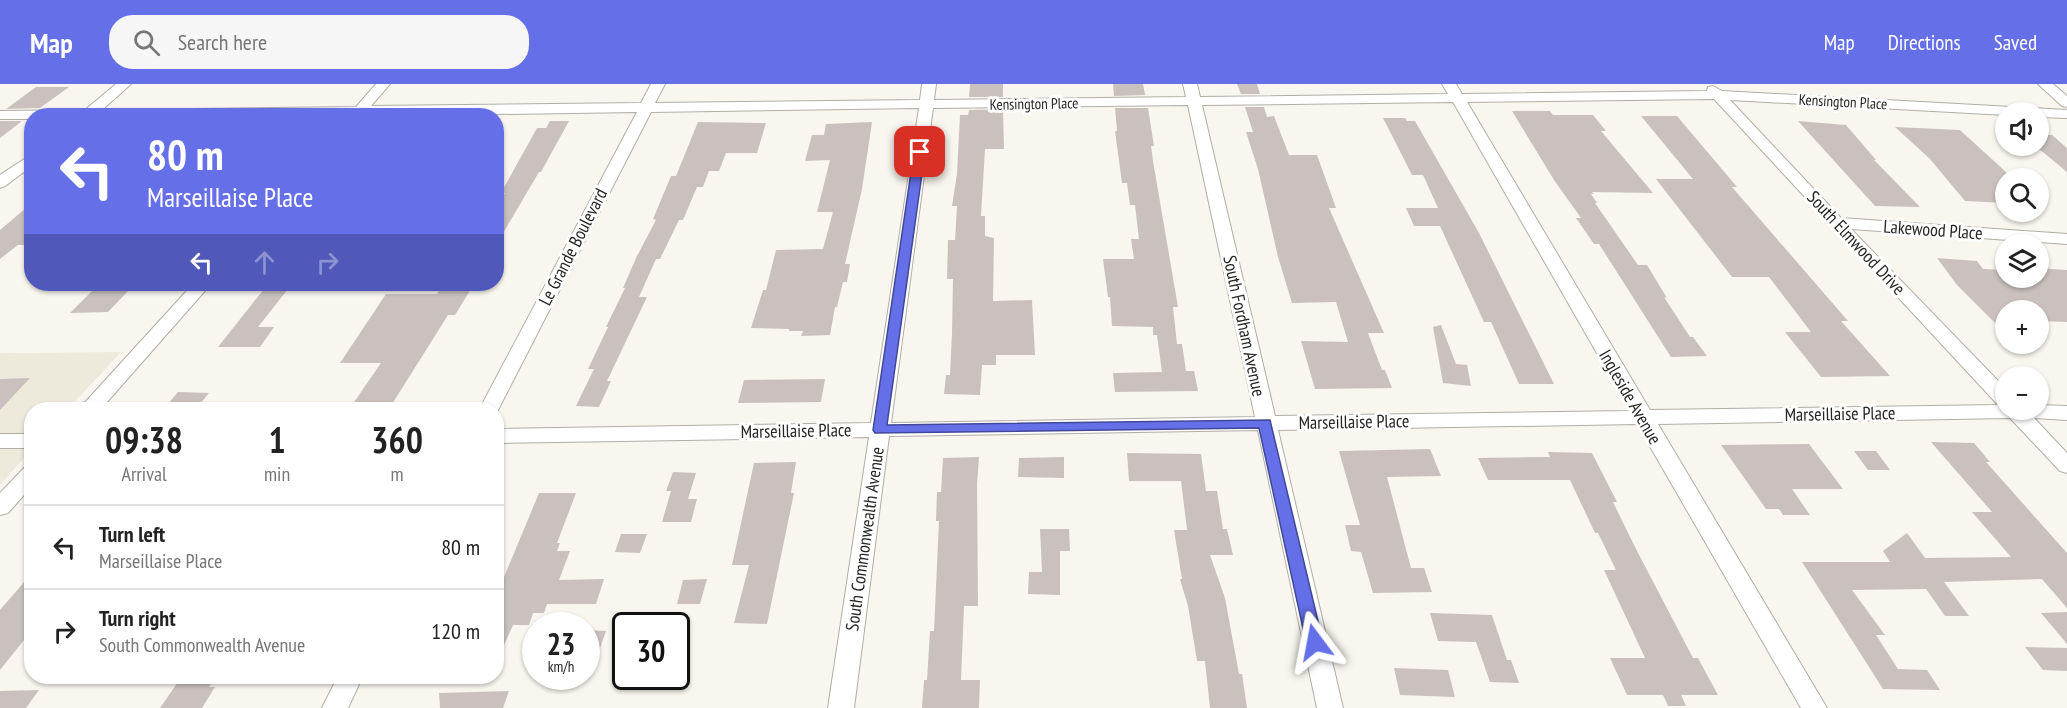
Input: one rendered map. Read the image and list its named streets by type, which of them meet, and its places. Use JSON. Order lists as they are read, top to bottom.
{
  "streets": {
    "street": [
      "Kensington Place",
      "Lakewood Place",
      "South Elmwood Drive",
      "Le Grande Boulevard",
      "South Fordham Avenue",
      "Ingleside Avenue",
      "Marseillaise Place",
      "South Commonwealth Avenue"
    ]
  },
  "crossings": [
    ["Kensington Place", "South Elmwood Drive"],
    ["Kensington Place", "Le Grande Boulevard"],
    ["Kensington Place", "South Fordham Avenue"],
    ["Kensington Place", "Ingleside Avenue"],
    ["Kensington Place", "South Commonwealth Avenue"],
    ["Lakewood Place", "South Elmwood Drive"],
    ["South Fordham Avenue", "Marseillaise Place"],
    ["Ingleside Avenue", "Marseillaise Place"],
    ["Marseillaise Place", "South Commonwealth Avenue"]
  ],
  "page": {
    "header": "Map",
    "search": "Search here",
    "nav": ["Map", "Directions", "Saved"],
    "map_buttons": ["+", "−"],
    "turn": ["80 m", "Marseillaise Place"],
    "eta": [
      "09:38",
      "Arrival",
      "1",
      "min",
      "360",
      "m"
    ],
    "list": [
      {
        "name": "Turn left",
        "note": "Marseillaise Place",
        "value": "80 m"
      },
      {
        "name": "Turn right",
        "note": "South Commonwealth Avenue",
        "value": "120 m"
      }
    ],
    "speed": "23 km/h",
    "limit": "30"
  }
}
